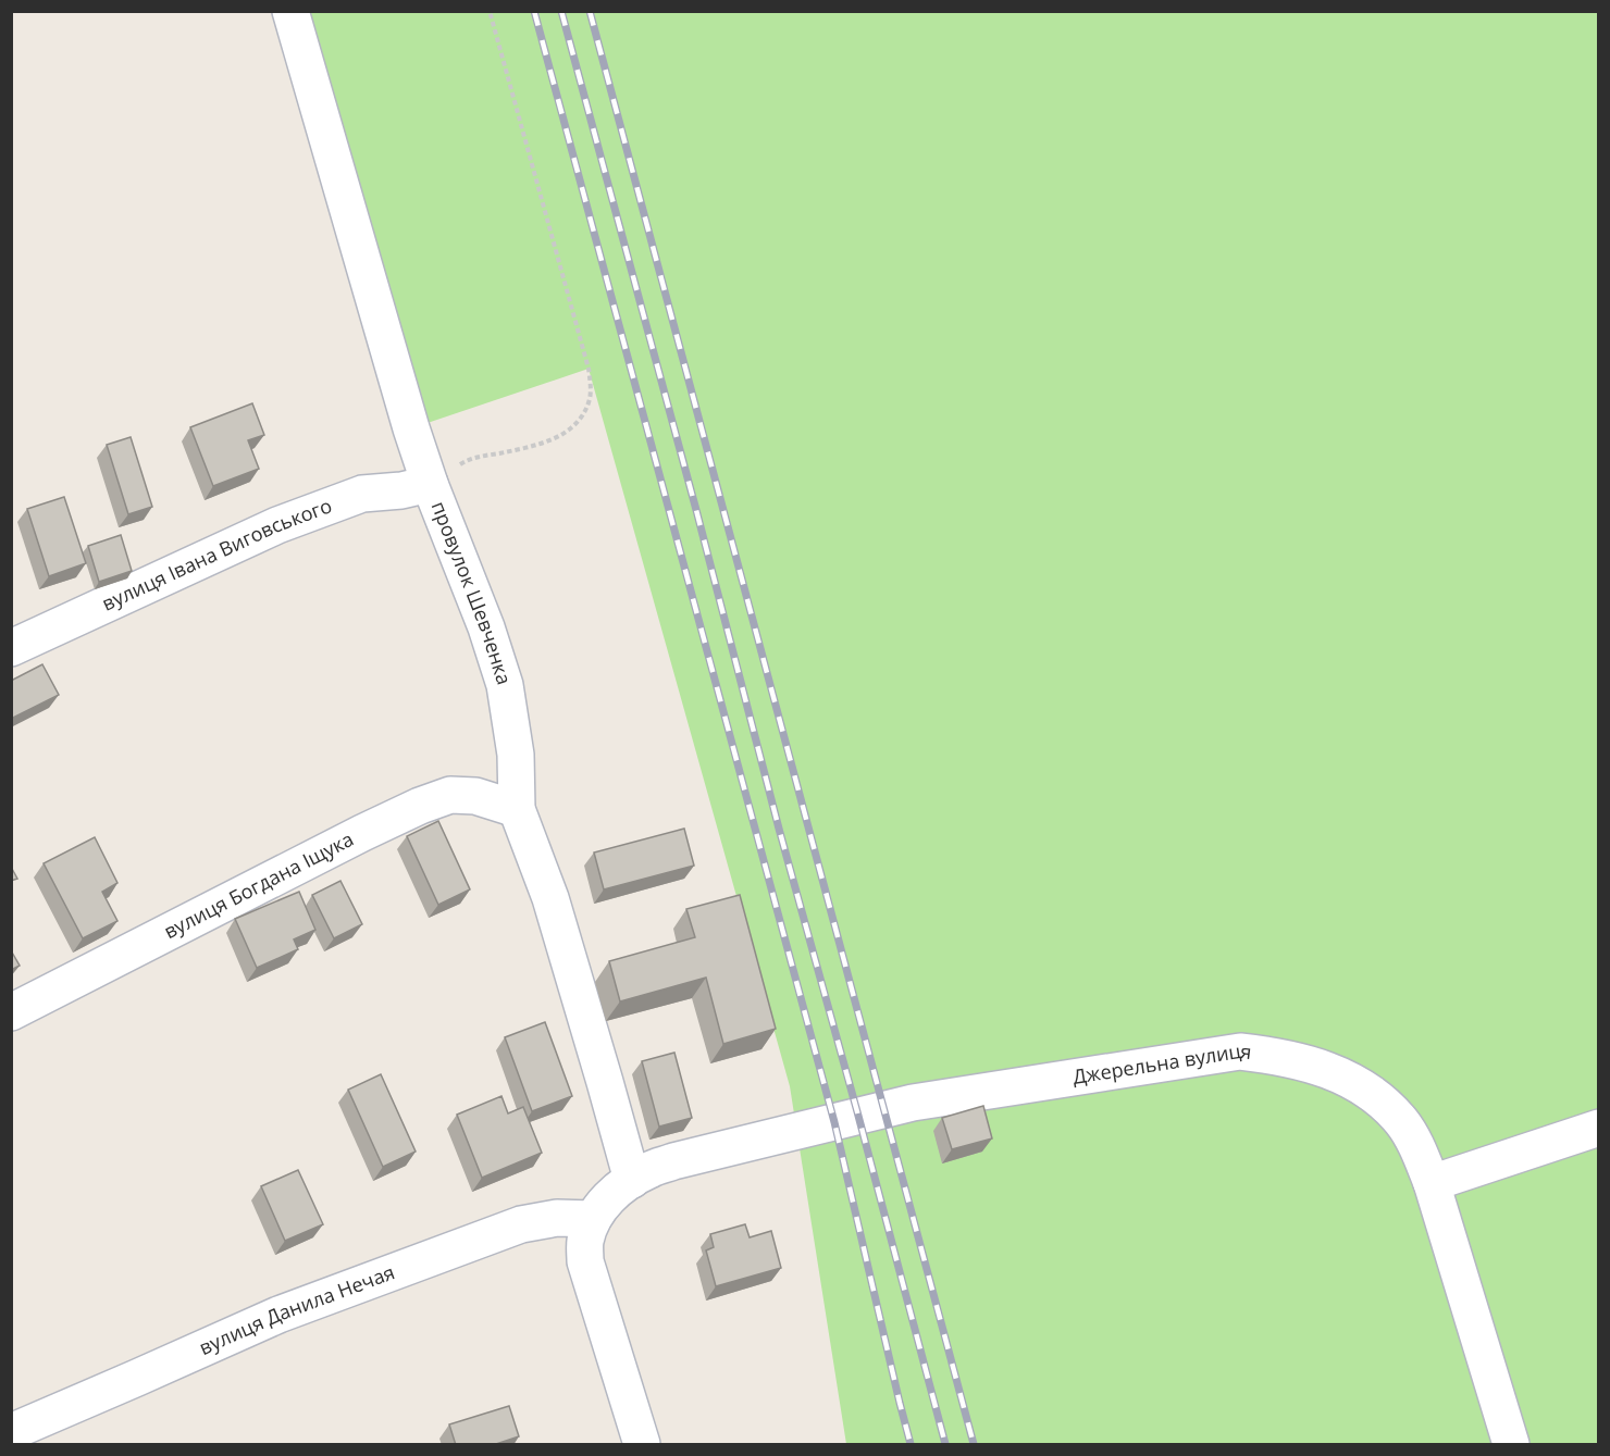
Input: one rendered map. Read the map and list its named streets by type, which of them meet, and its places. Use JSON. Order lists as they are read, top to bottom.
{
  "streets": {
    "street": [
      "вулиця Івана Виговського",
      "провулок Шевченка",
      "вулиця Богдана Іщука",
      "Джерельна вулиця",
      "вулиця Данила Нечая"
    ]
  },
  "crossings": [
    ["вулиця Івана Виговського", "провулок Шевченка"],
    ["провулок Шевченка", "вулиця Богдана Іщука"],
    ["провулок Шевченка", "Джерельна вулиця"],
    ["Джерельна вулиця", "вулиця Данила Нечая"]
  ]
}
